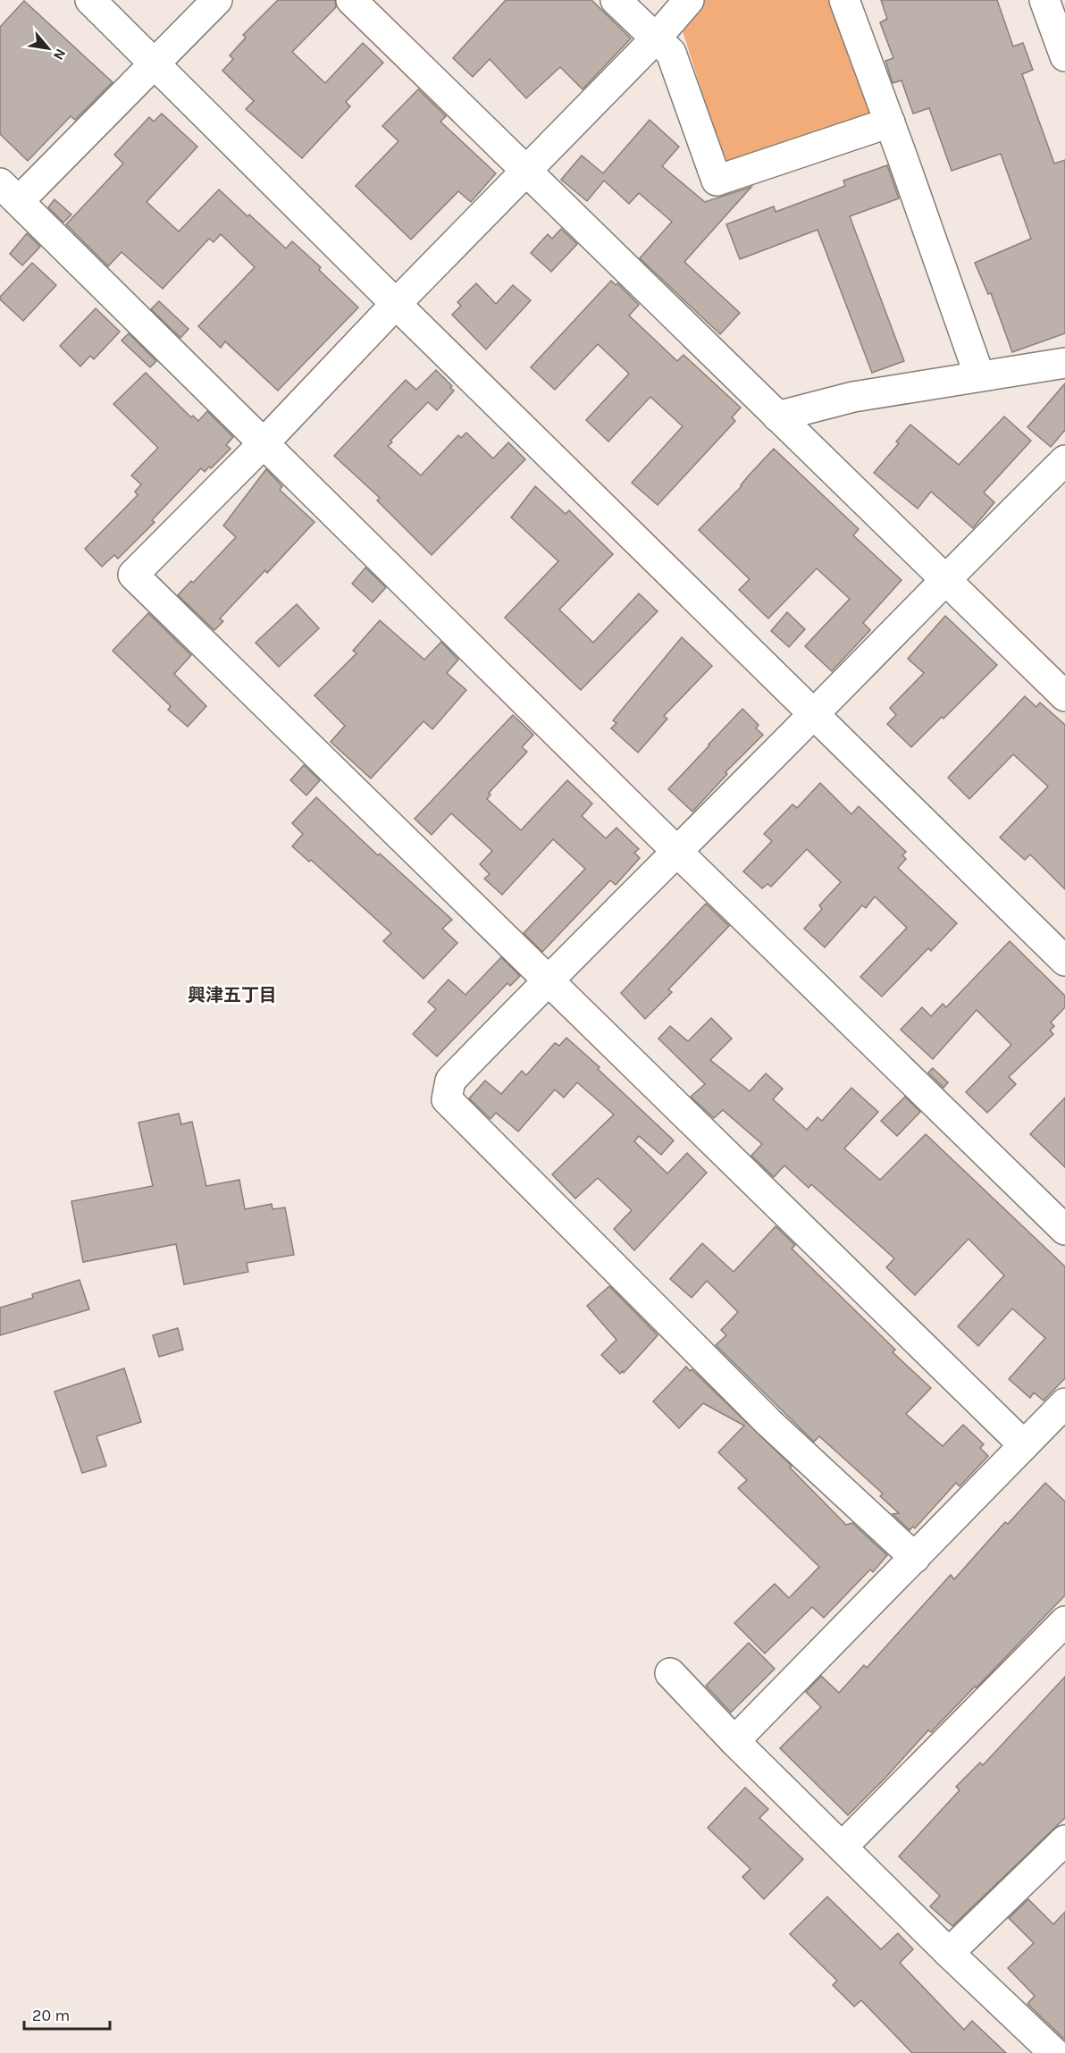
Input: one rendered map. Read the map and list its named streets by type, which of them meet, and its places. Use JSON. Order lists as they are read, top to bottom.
{
  "districts": ["興津五丁目"],
  "scale_bar": "20 m",
  "north": "bottom right"
}
